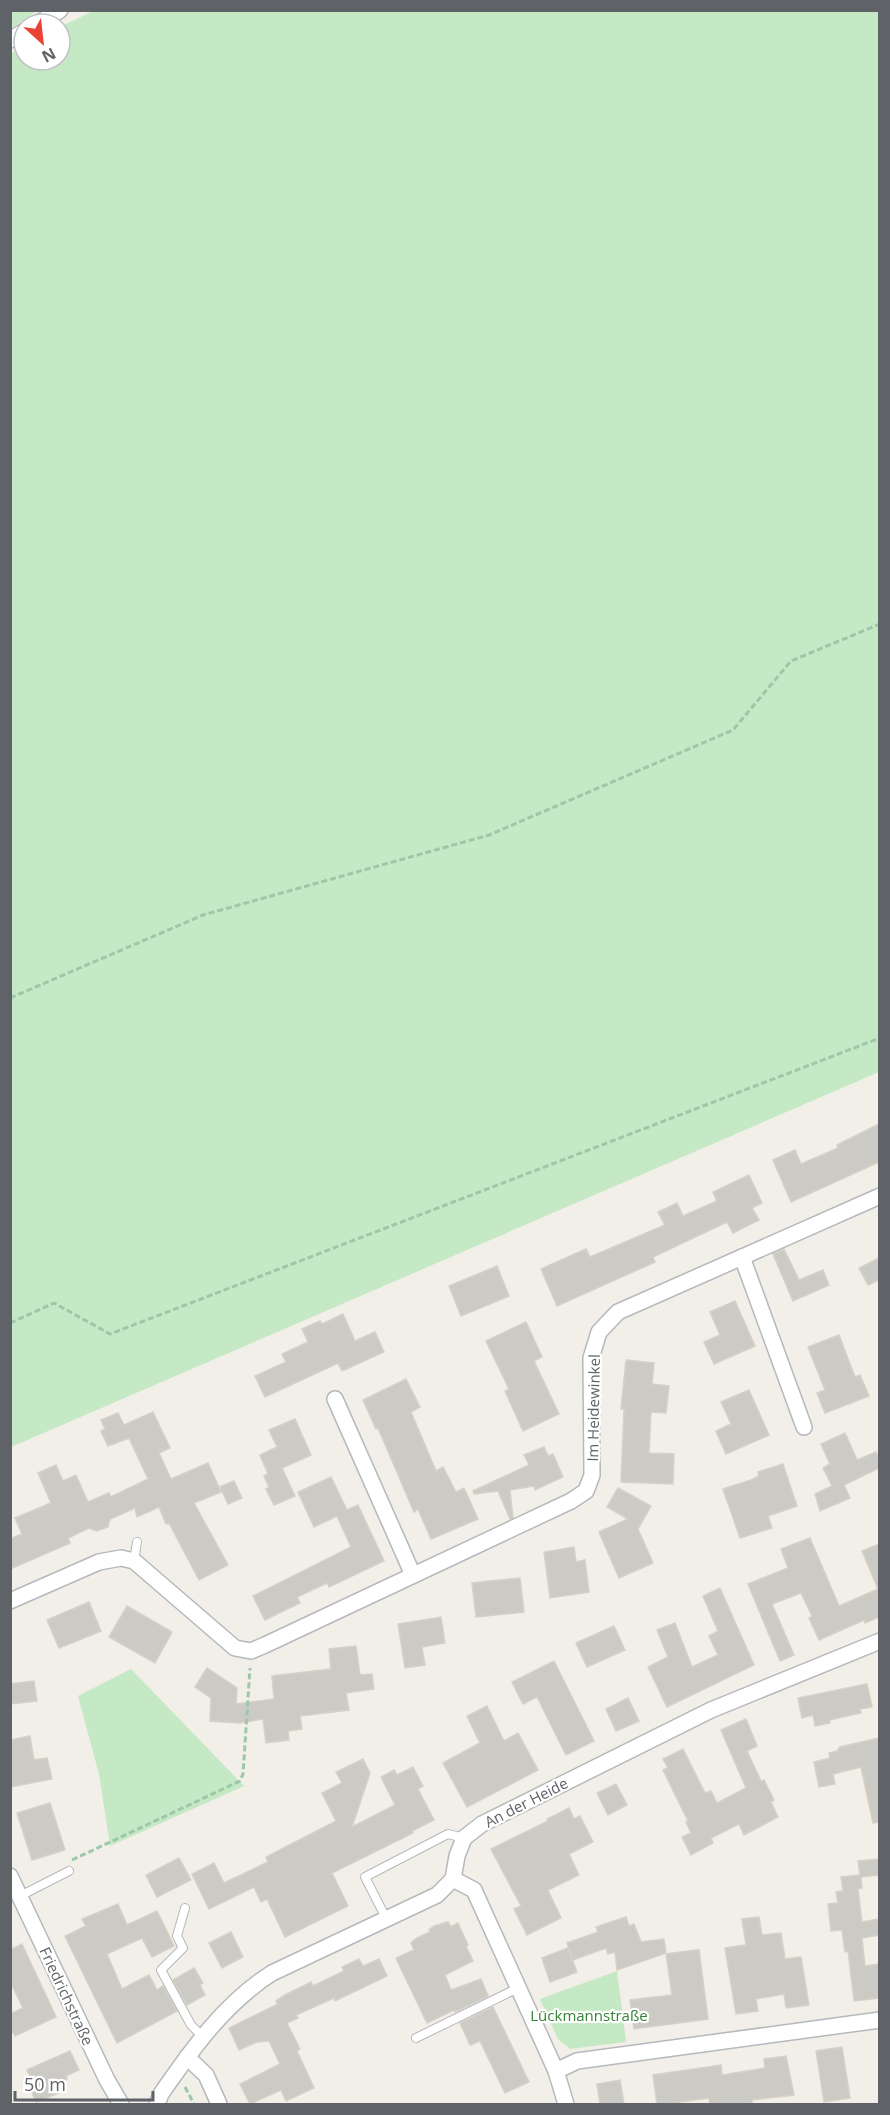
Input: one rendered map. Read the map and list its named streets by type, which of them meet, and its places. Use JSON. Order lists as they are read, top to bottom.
{
  "streets": {
    "street": ["Im Heidewinkel", "An der Heide", "Friedrichstraße"]
  },
  "parks": ["Lückmannstraße"],
  "scale_bar": "50 m",
  "north": "bottom right"
}
